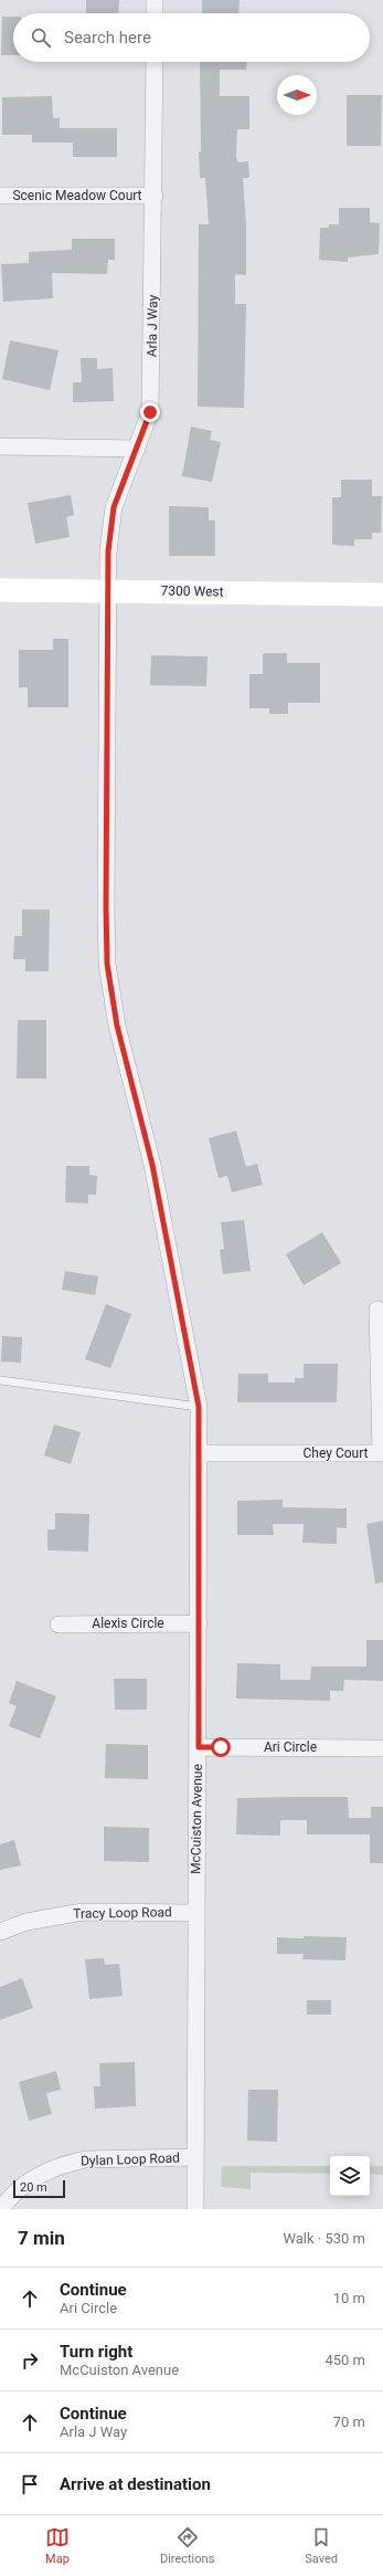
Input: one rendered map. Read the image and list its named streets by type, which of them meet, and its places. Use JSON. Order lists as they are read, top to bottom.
{
  "streets": {
    "street": [
      "Scenic Meadow Court",
      "Arla J Way",
      "7300 West",
      "Chey Court",
      "Alexis Circle",
      "Ari Circle",
      "McCuiston Avenue",
      "Tracy Loop Road",
      "Dylan Loop Road"
    ]
  },
  "crossings": [
    ["Scenic Meadow Court", "Arla J Way"],
    ["Arla J Way", "7300 West"],
    ["Arla J Way", "McCuiston Avenue"],
    ["7300 West", "McCuiston Avenue"],
    ["Chey Court", "McCuiston Avenue"],
    ["Alexis Circle", "McCuiston Avenue"],
    ["Ari Circle", "McCuiston Avenue"],
    ["McCuiston Avenue", "Tracy Loop Road"],
    ["McCuiston Avenue", "Dylan Loop Road"]
  ],
  "scale_bar": "20 m",
  "north": "right",
  "page": {
    "search": "Search here",
    "scale": "20 m",
    "heading": ["7 min", "Walk · 530 m"],
    "list": [
      ["Continue", "Ari Circle", "10 m"],
      ["Turn right", "McCuiston Avenue", "450 m"],
      ["Continue", "Arla J Way", "70 m"],
      "Arrive at destination"
    ],
    "nav": ["Map", "Directions", "Saved"]
  }
}
